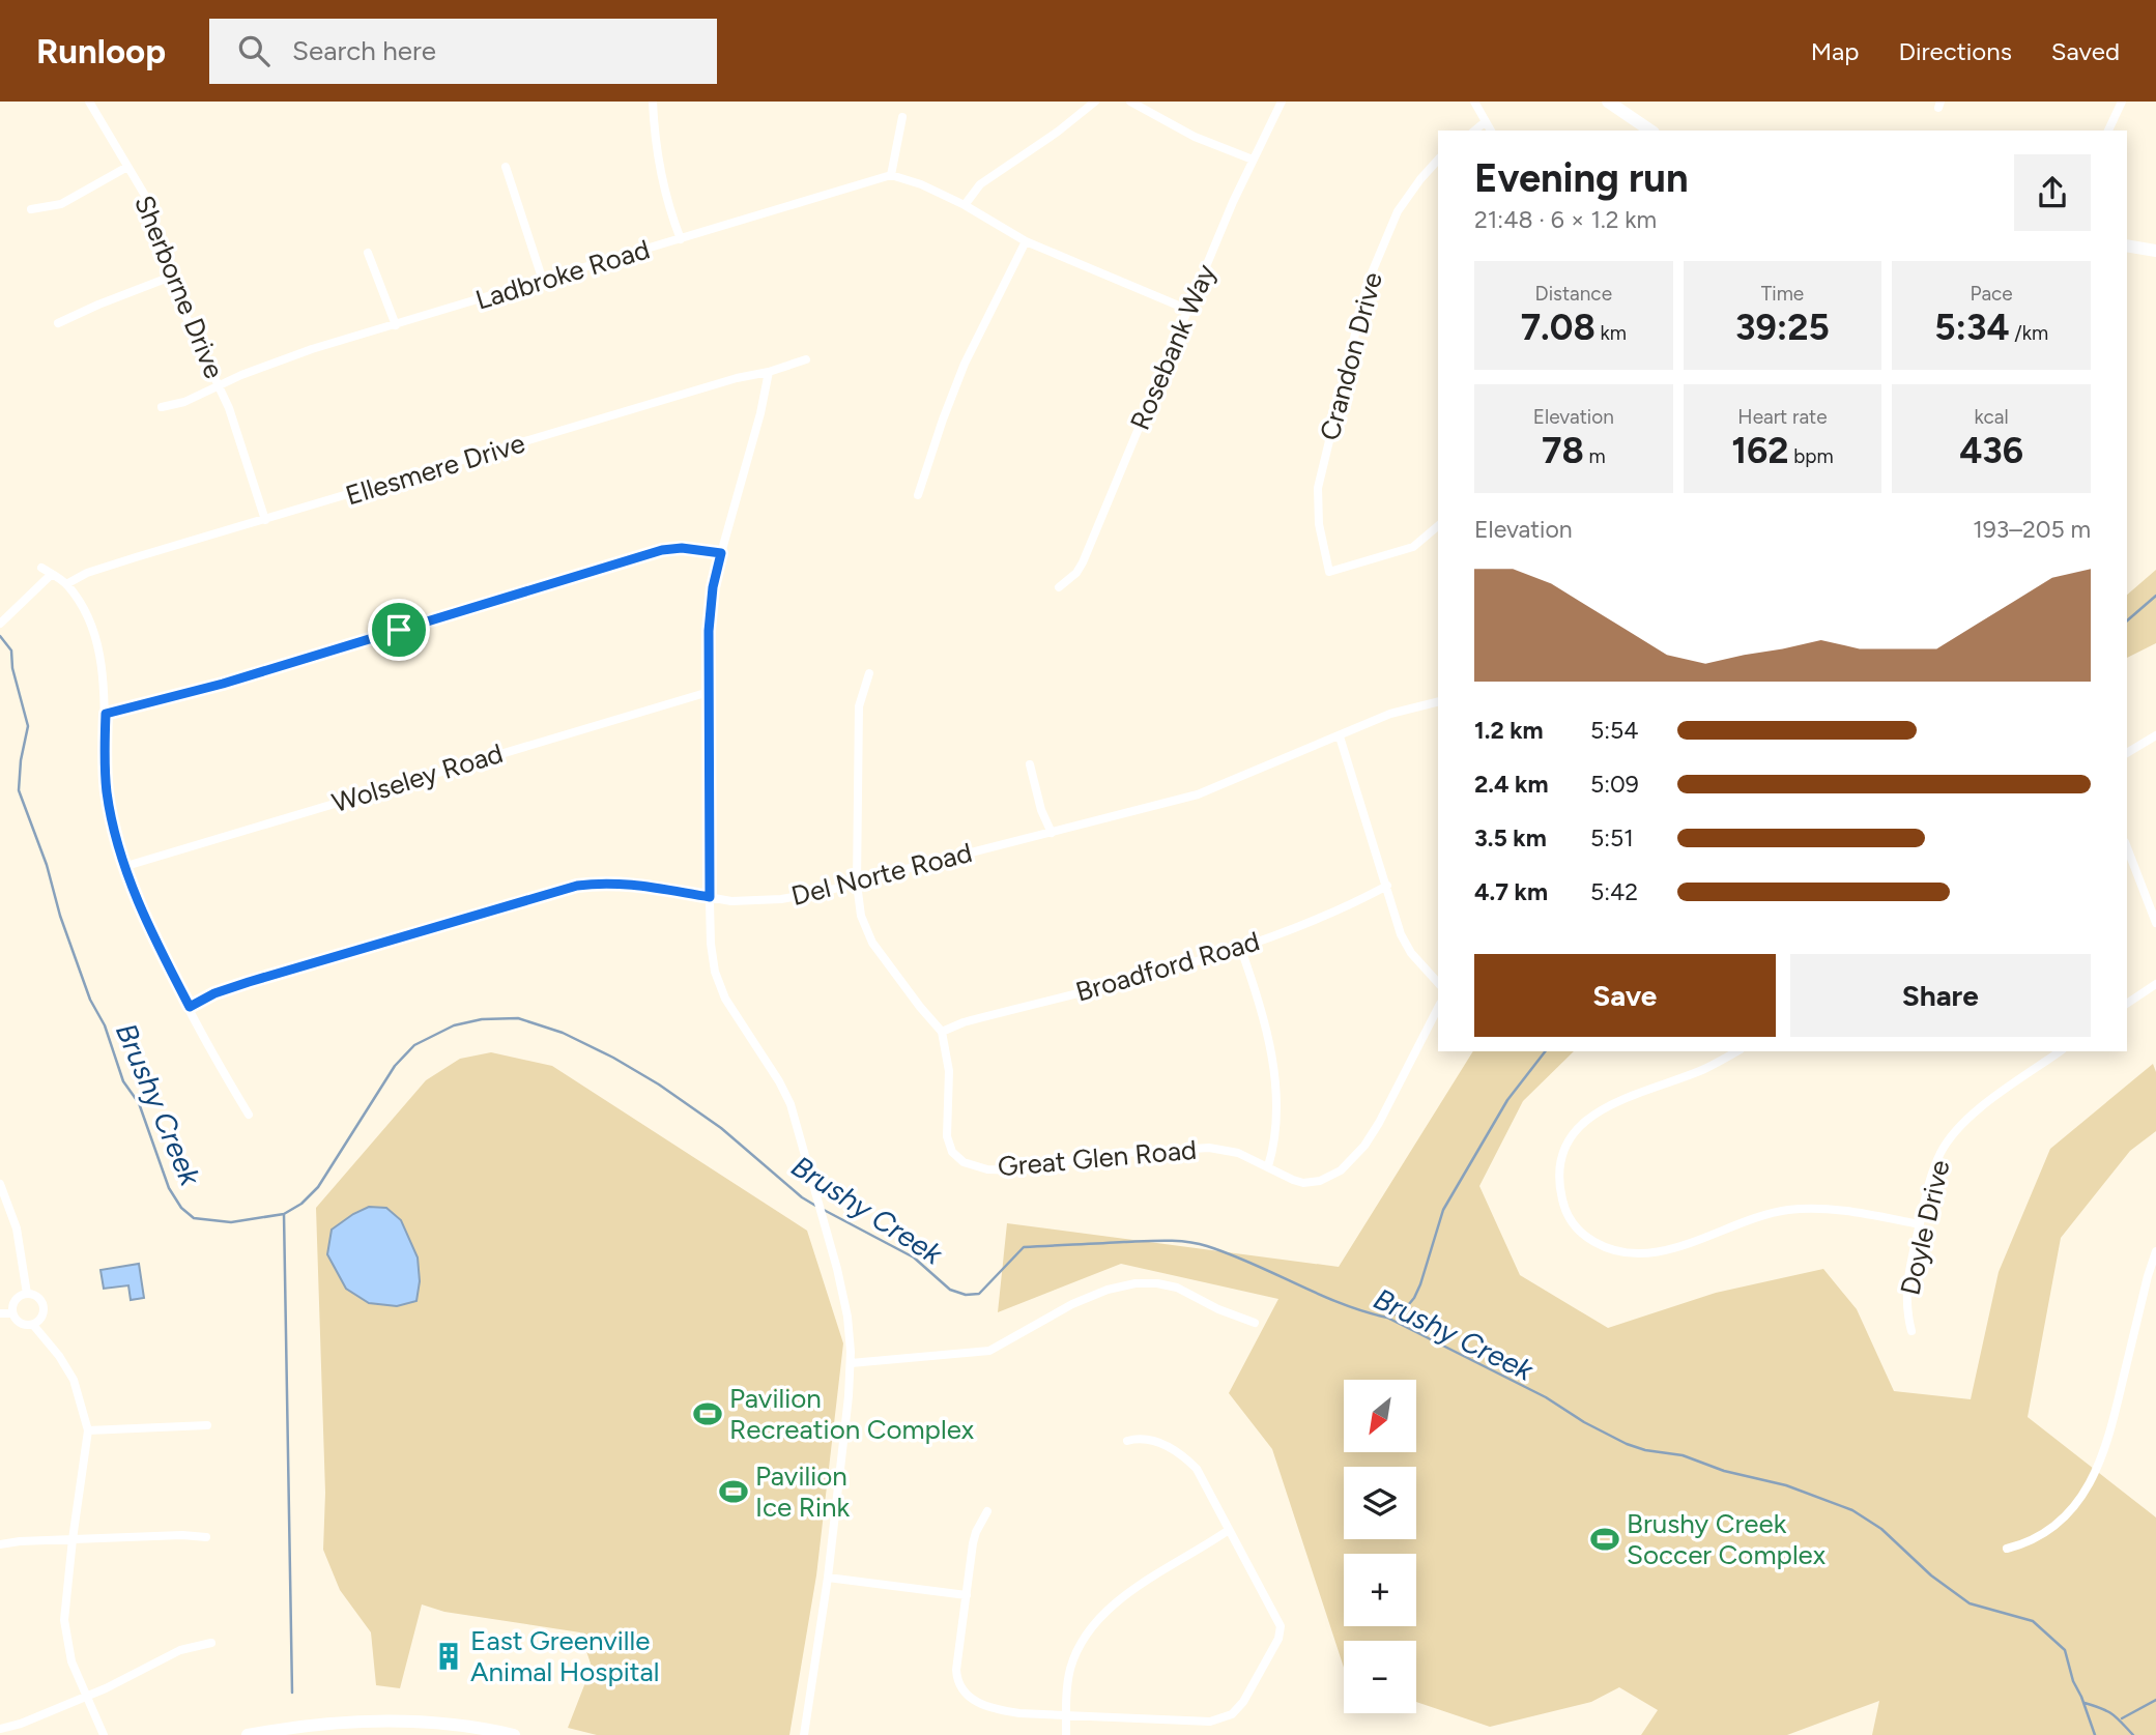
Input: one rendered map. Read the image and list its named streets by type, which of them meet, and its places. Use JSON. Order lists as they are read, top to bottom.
{
  "streets": {
    "street": [
      "Ladbroke Road",
      "Sherborne Drive",
      "Rosebank Way",
      "Crandon Drive",
      "Ellesmere Drive",
      "Wolseley Road",
      "Del Norte Road",
      "Broadford Road",
      "Great Glen Road",
      "Doyle Drive"
    ]
  },
  "crossings": [
    ["Ladbroke Road", "Sherborne Drive"],
    ["Sherborne Drive", "Ellesmere Drive"],
    ["Broadford Road", "Great Glen Road"]
  ],
  "water": ["Brushy Creek"],
  "places": {
    "sports": ["Pavilion Recreation Complex", "Pavilion Ice Rink", "Brushy Creek Soccer Complex"],
    "building": ["East Greenville Animal Hospital"]
  },
  "north": "bottom left",
  "page": {
    "header": "Runloop",
    "search": "Search here",
    "nav": ["Map", "Directions", "Saved"],
    "heading": ["Evening run", "21:48 · 6 × 1.2 km"],
    "stats": [
      ["Distance", "7.08 km"],
      ["Time", "39:25"],
      ["Pace", "5:34 /km"],
      ["Elevation", "78 m"],
      ["Heart rate", "162 bpm"],
      ["kcal", "436"]
    ],
    "chart": ["Elevation", "193–205 m"],
    "list": [
      {
        "name": "1.2 km",
        "note": "5:54"
      },
      {
        "name": "2.4 km",
        "note": "5:09"
      },
      {
        "name": "3.5 km",
        "note": "5:51"
      },
      {
        "name": "4.7 km",
        "note": "5:42"
      }
    ],
    "buttons": ["Save", "Share"],
    "map_buttons": ["+", "−"]
  }
}
